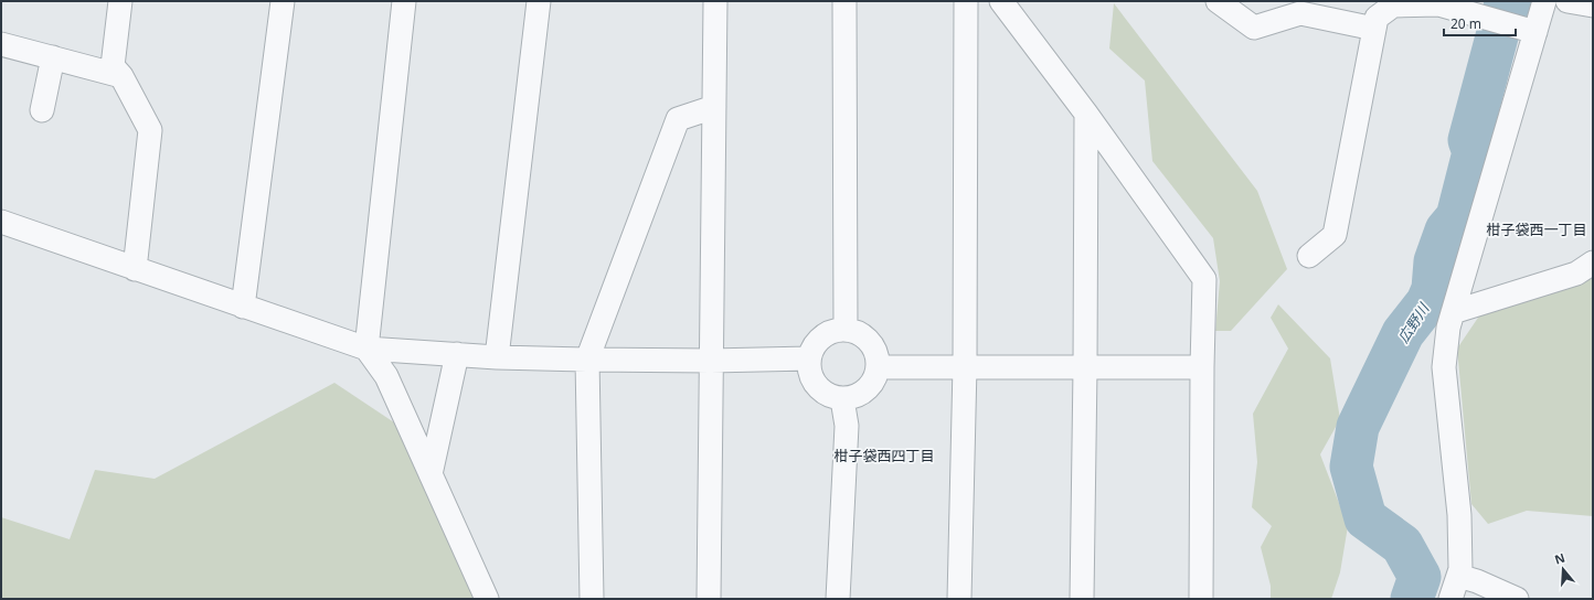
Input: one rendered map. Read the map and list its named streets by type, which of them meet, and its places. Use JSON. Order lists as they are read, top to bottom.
{
  "districts": ["柑子袋西一丁目", "柑子袋西四丁目"],
  "water": ["広野川"],
  "scale_bar": "20 m",
  "north": "top"
}
